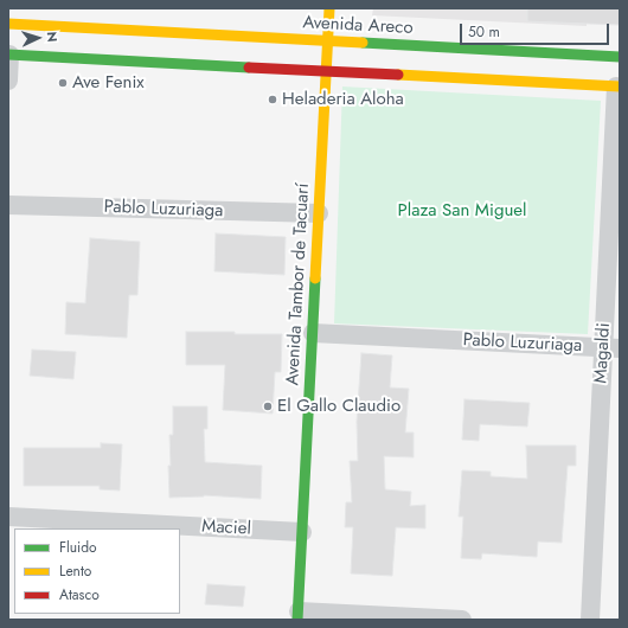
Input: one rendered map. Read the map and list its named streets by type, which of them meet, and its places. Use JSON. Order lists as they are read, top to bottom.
{
  "streets": {
    "main road": ["Avenida Areco", "Avenida Tambor de Tacuarí"],
    "street": ["Pablo Luzuriaga", "Magaldi", "Maciel"]
  },
  "crossings": [
    ["Avenida Areco", "Avenida Tambor de Tacuarí"],
    ["Pablo Luzuriaga", "Avenida Tambor de Tacuarí"],
    ["Pablo Luzuriaga", "Magaldi"],
    ["Avenida Tambor de Tacuarí", "Maciel"]
  ],
  "parks": ["Plaza San Miguel"],
  "places": ["Ave Fenix", "Heladeria Aloha", "El Gallo Claudio"],
  "legend": ["Fluido", "Lento", "Atasco"],
  "scale_bar": "50 m",
  "north": "right"
}
